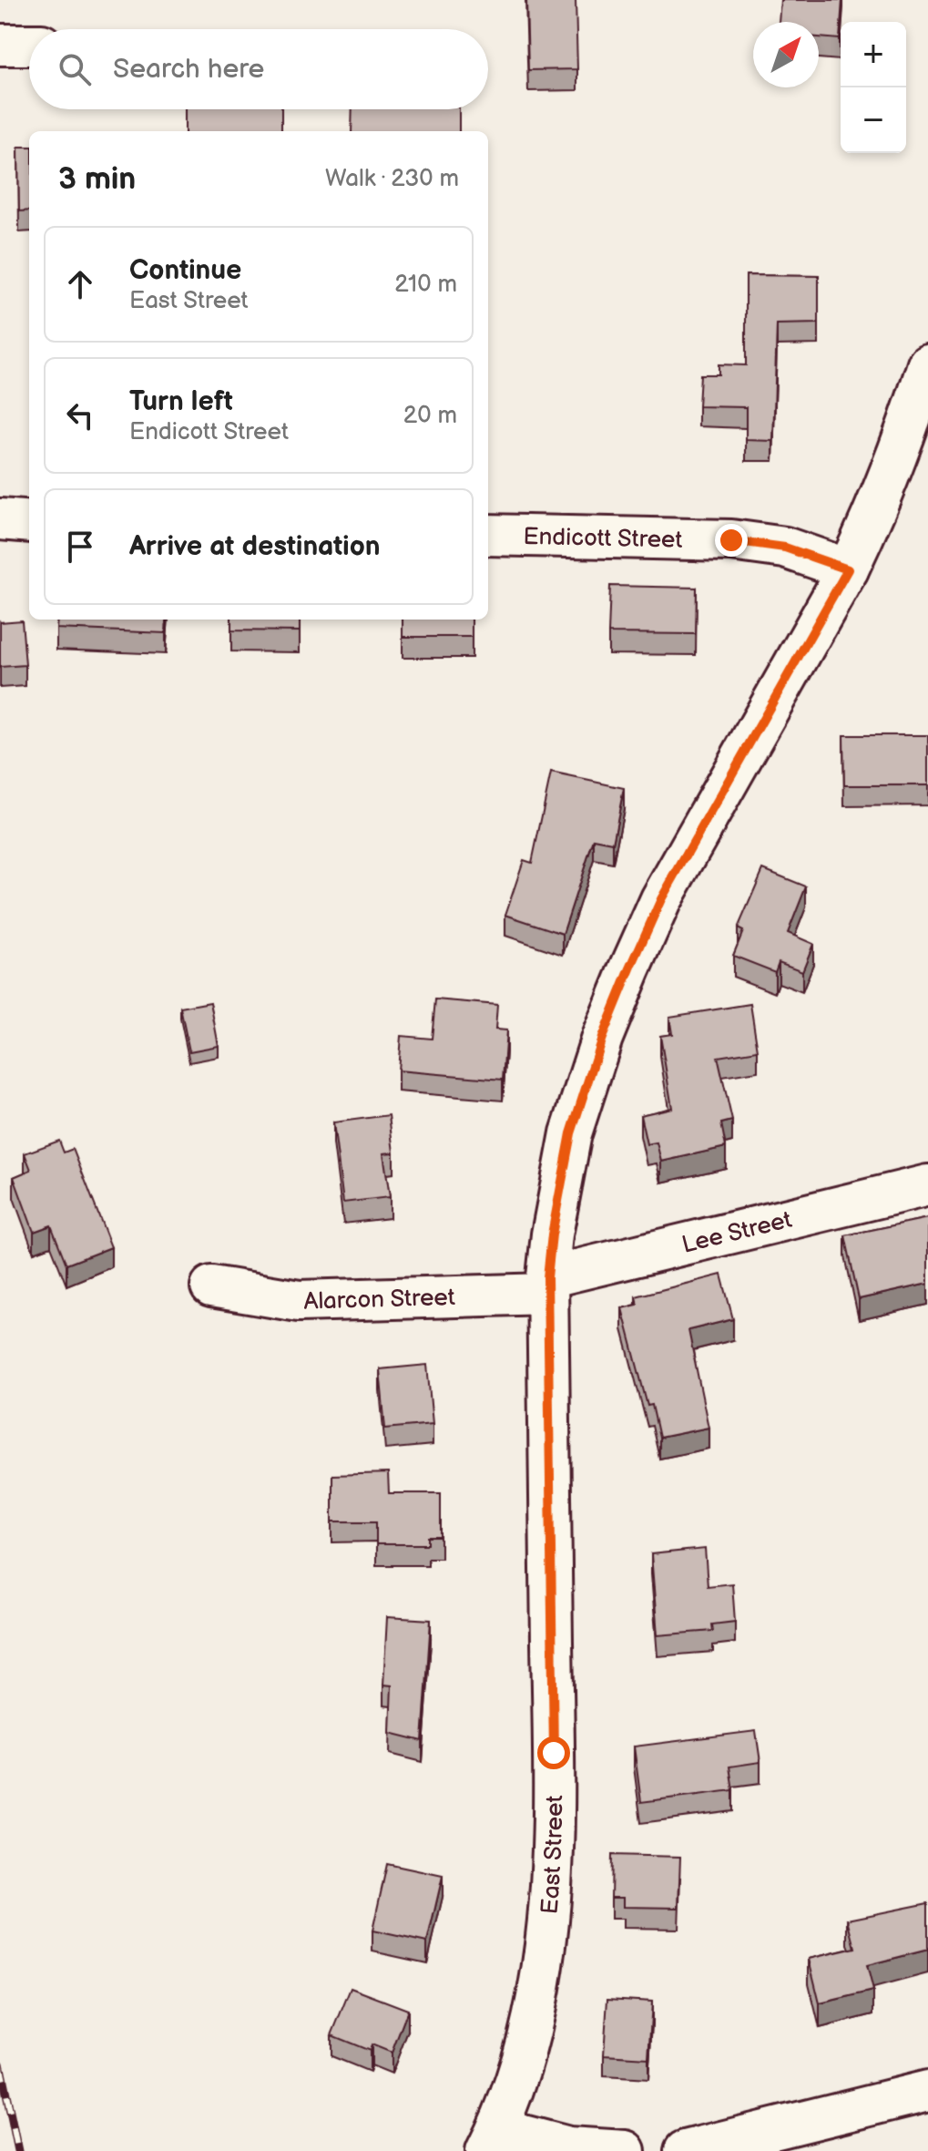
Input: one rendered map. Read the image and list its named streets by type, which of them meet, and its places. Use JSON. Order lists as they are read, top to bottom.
{
  "streets": {
    "street": [
      "Endicott Street",
      "Lee Street",
      "Alarcon Street",
      "East Street"
    ]
  },
  "crossings": [
    ["Endicott Street", "East Street"],
    ["Lee Street", "Alarcon Street"],
    ["Lee Street", "East Street"],
    ["Alarcon Street", "East Street"]
  ],
  "north": "top right",
  "page": {
    "map_buttons": ["+", "−"],
    "search": "Search here",
    "heading": ["3 min", "Walk · 230 m"],
    "list": [
      ["Continue", "East Street", "210 m"],
      ["Turn left", "Endicott Street", "20 m"],
      "Arrive at destination"
    ]
  }
}
